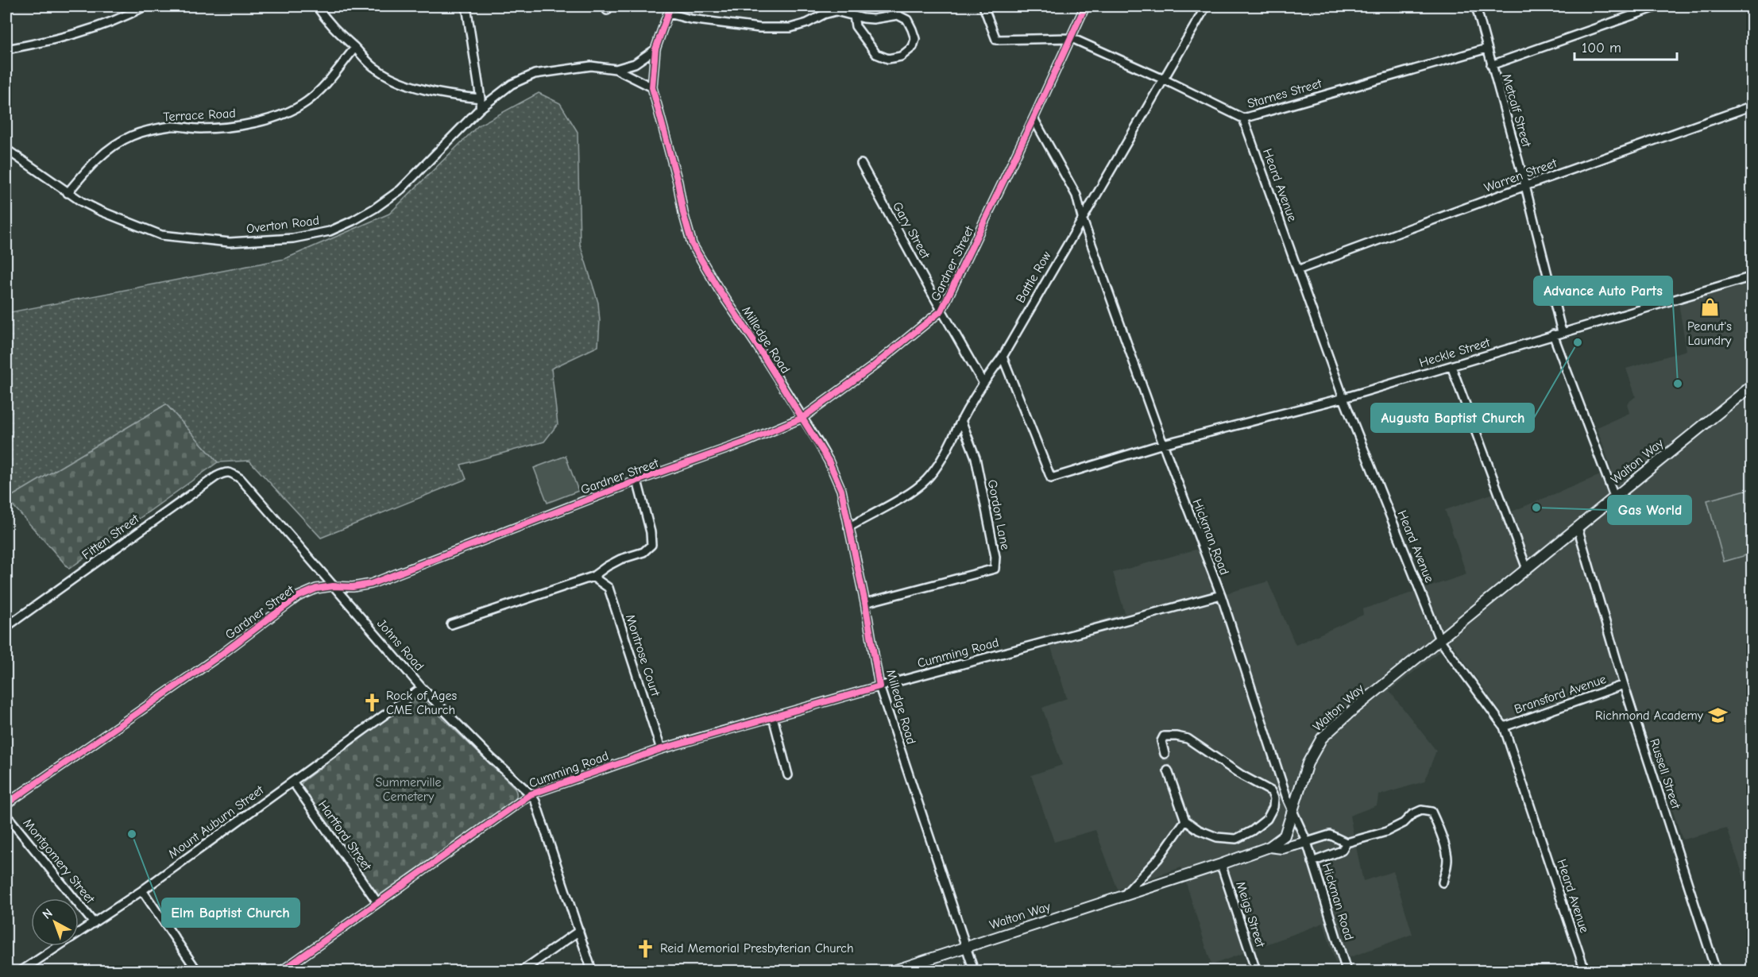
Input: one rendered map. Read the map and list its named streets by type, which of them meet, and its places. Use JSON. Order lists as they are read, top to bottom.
{
  "streets": {
    "main road": ["Walton Way"],
    "street": [
      "Starnes Street",
      "Metcalf Street",
      "Terrace Road",
      "Warren Street",
      "Heard Avenue",
      "Overton Road",
      "Gary Street",
      "Gardner Street",
      "Battle Row",
      "Milledge Road",
      "Heckle Street",
      "Gordon Lane",
      "Fitten Street",
      "Hickman Road",
      "Johns Road",
      "Cumming Road",
      "Montrose Court",
      "Bransford Avenue",
      "Russell Street",
      "Mount Auburn Street",
      "Hartford Street",
      "Montgomery Street",
      "Meigs Street"
    ]
  },
  "crossings": [
    ["Starnes Street", "Metcalf Street"],
    ["Starnes Street", "Heard Avenue"],
    ["Starnes Street", "Gardner Street"],
    ["Starnes Street", "Battle Row"],
    ["Metcalf Street", "Warren Street"],
    ["Metcalf Street", "Heckle Street"],
    ["Terrace Road", "Overton Road"],
    ["Warren Street", "Heard Avenue"],
    ["Heard Avenue", "Heckle Street"],
    ["Heard Avenue", "Walton Way"],
    ["Heard Avenue", "Bransford Avenue"],
    ["Overton Road", "Milledge Road"],
    ["Gary Street", "Gardner Street"],
    ["Gary Street", "Battle Row"],
    ["Gardner Street", "Milledge Road"],
    ["Gardner Street", "Hickman Road"],
    ["Gardner Street", "Johns Road"],
    ["Battle Row", "Milledge Road"],
    ["Battle Row", "Gordon Lane"],
    ["Battle Row", "Hickman Road"],
    ["Milledge Road", "Walton Way"],
    ["Milledge Road", "Gordon Lane"],
    ["Milledge Road", "Cumming Road"],
    ["Heckle Street", "Hickman Road"],
    ["Walton Way", "Hickman Road"],
    ["Walton Way", "Russell Street"],
    ["Walton Way", "Meigs Street"],
    ["Fitten Street", "Johns Road"],
    ["Hickman Road", "Cumming Road"],
    ["Johns Road", "Cumming Road"],
    ["Johns Road", "Mount Auburn Street"],
    ["Cumming Road", "Montrose Court"],
    ["Cumming Road", "Hartford Street"],
    ["Bransford Avenue", "Russell Street"],
    ["Mount Auburn Street", "Hartford Street"],
    ["Mount Auburn Street", "Montgomery Street"]
  ],
  "parks": ["Summerville Cemetery"],
  "places": {
    "shop": ["Peanut's Laundry"],
    "other": [
      "Augusta Baptist Church",
      "Advance Auto Parts",
      "Gas World",
      "Elm Baptist Church"
    ],
    "church": ["Rock of Ages CME Church", "Reid Memorial Presbyterian Church"],
    "school or university": ["Richmond Academy"]
  },
  "scale_bar": "100 m",
  "north": "top left"
}
